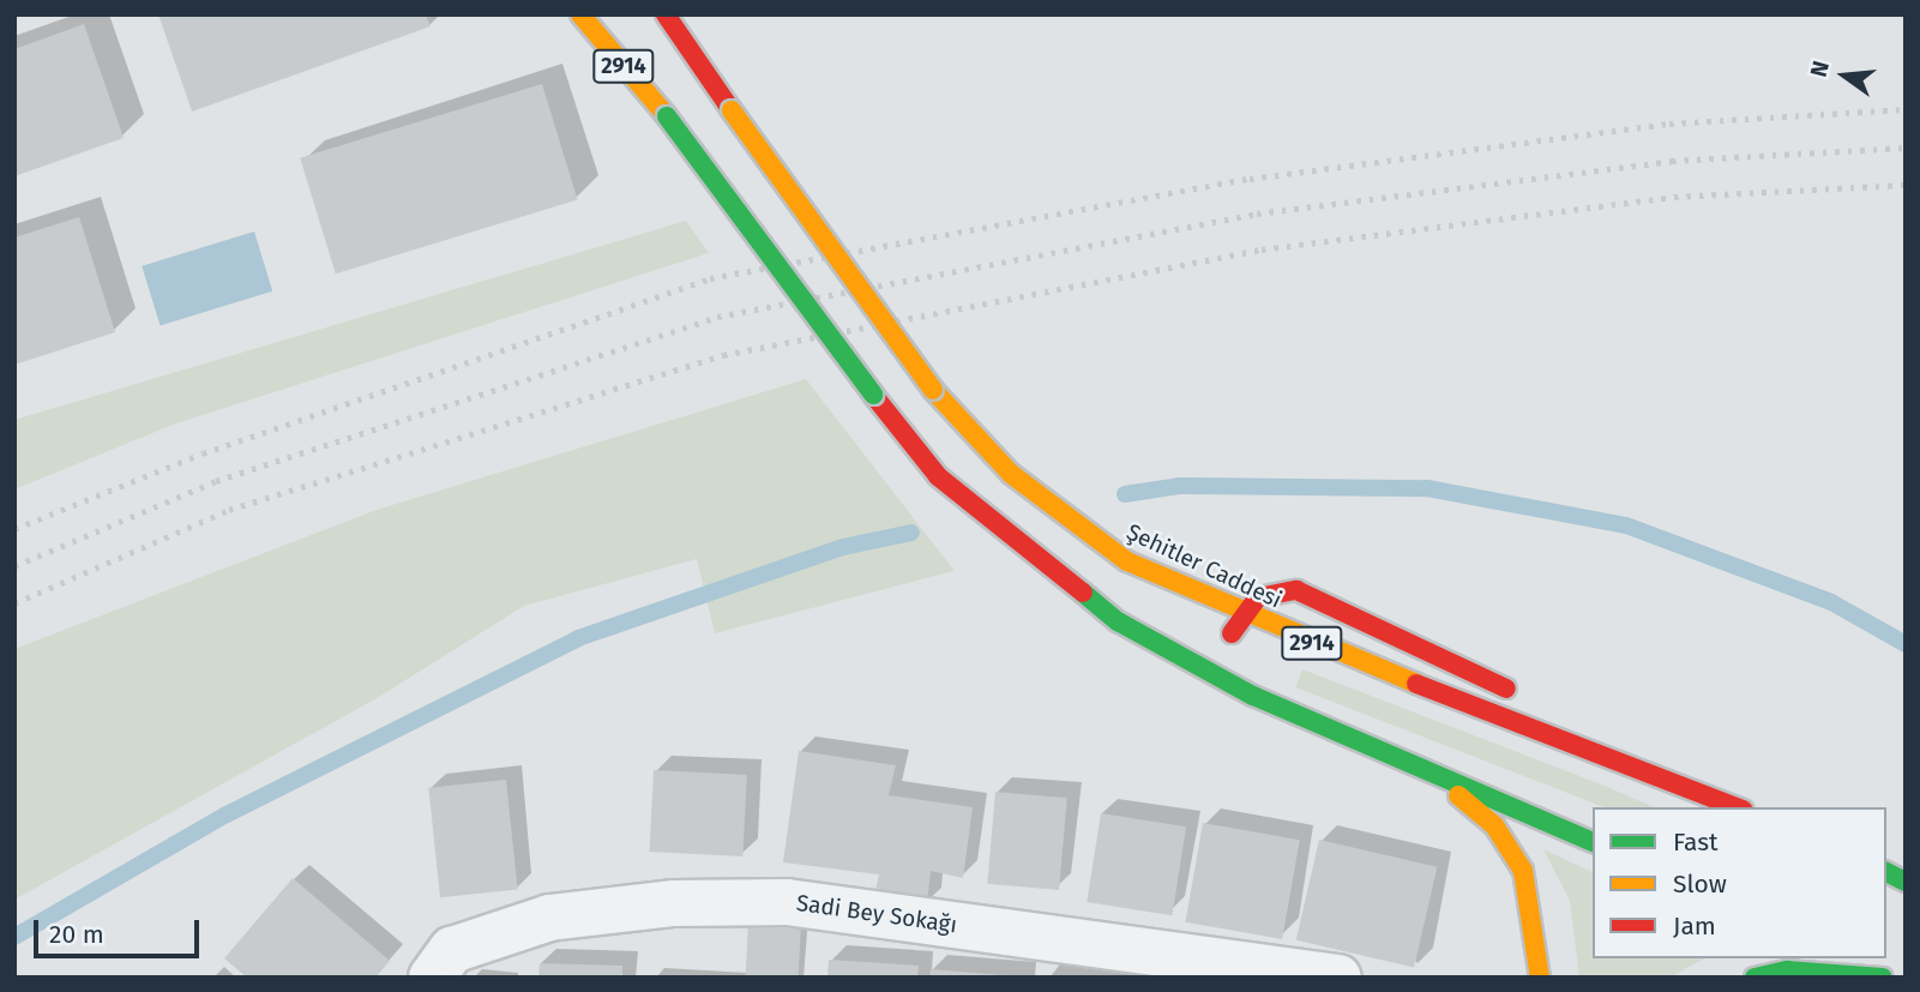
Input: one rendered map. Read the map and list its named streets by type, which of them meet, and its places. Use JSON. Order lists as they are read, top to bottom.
{
  "streets": {
    "main road": ["2914", "Şehitler Caddesi"],
    "street": ["Sadi Bey Sokağı"]
  },
  "legend": ["Fast", "Slow", "Jam"],
  "scale_bar": "20 m",
  "north": "left"
}
